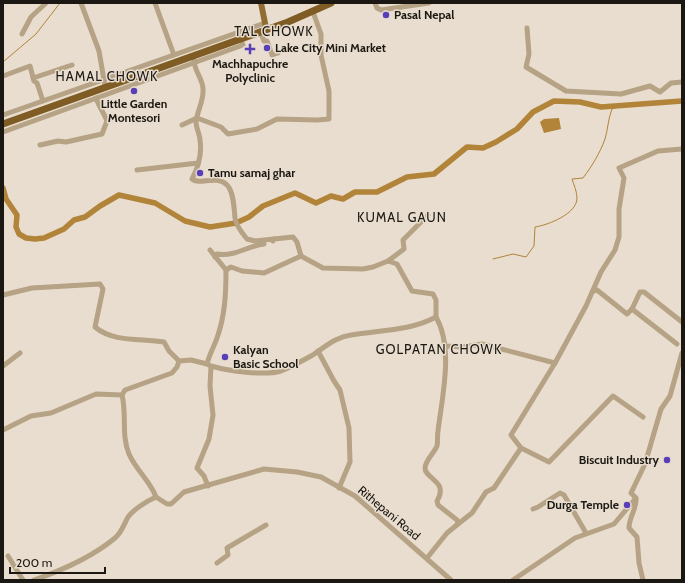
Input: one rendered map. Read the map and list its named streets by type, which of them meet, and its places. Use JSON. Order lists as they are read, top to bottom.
{
  "streets": {
    "street": ["Rithepani Road"]
  },
  "districts": [
    "TAL CHOWK",
    "HAMAL CHOWK",
    "KUMAL GAUN",
    "GOLPATAN CHOWK"
  ],
  "places": {
    "other": [
      "Pasal Nepal",
      "Lake City Mini Market",
      "Little Garden Montesori",
      "Tamu samaj ghar",
      "Kalyan Basic School",
      "Biscuit Industry",
      "Durga Temple"
    ],
    "health": ["Machhapuchre Polyclinic"]
  },
  "scale_bar": "200 m"
}
